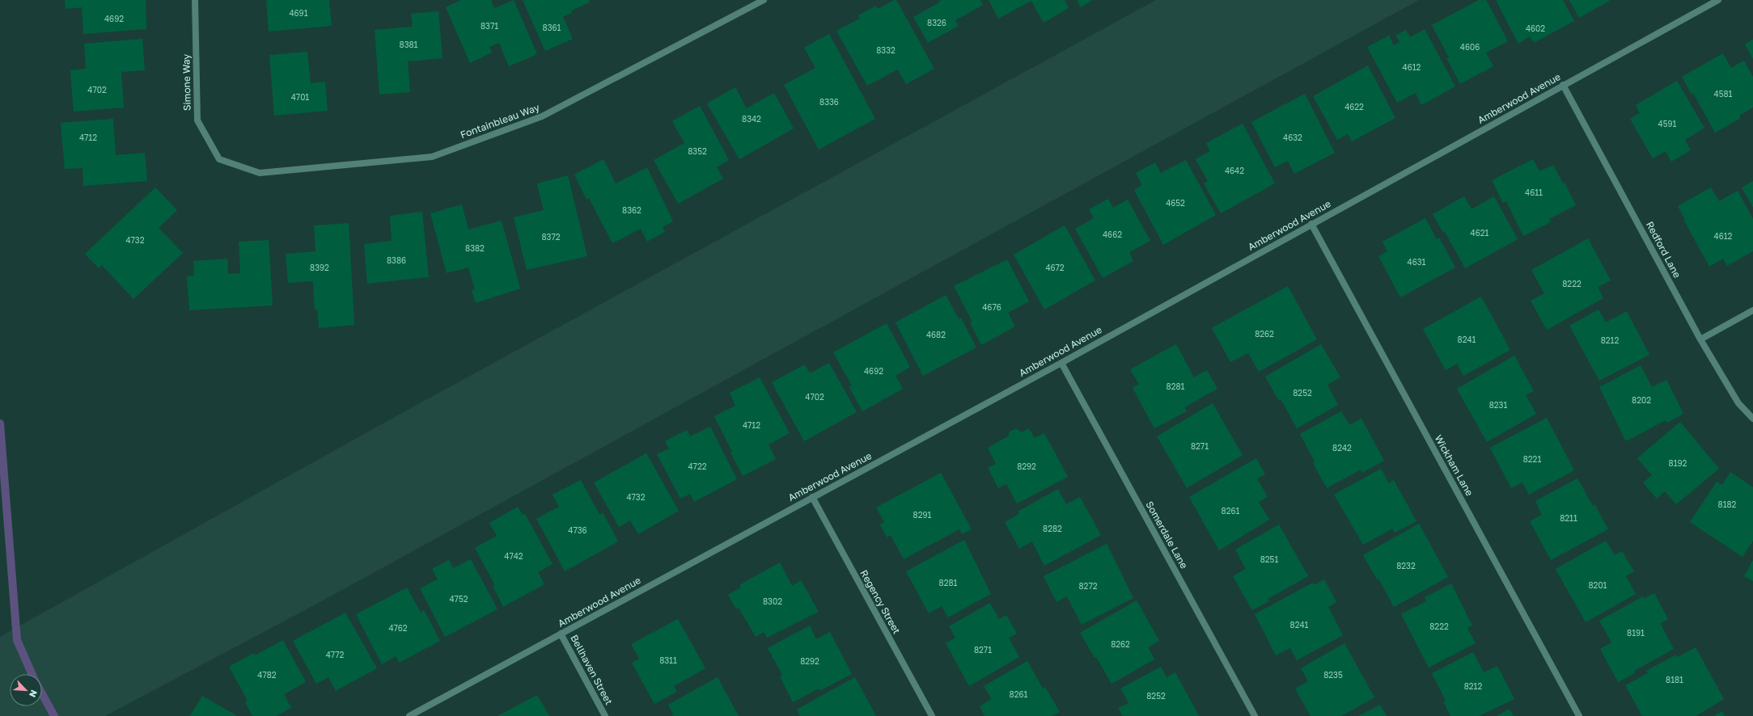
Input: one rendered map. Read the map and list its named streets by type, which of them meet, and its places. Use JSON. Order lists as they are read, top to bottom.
{
  "streets": {
    "street": [
      "Simone Way",
      "Amberwood Avenue",
      "Fontainbleau Way",
      "Redford Lane",
      "Wickham Lane",
      "Somerdale Lane",
      "Regency Street",
      "Bellhaven Street"
    ]
  },
  "crossings": [
    ["Simone Way", "Fontainbleau Way"],
    ["Amberwood Avenue", "Redford Lane"],
    ["Amberwood Avenue", "Wickham Lane"],
    ["Amberwood Avenue", "Somerdale Lane"],
    ["Amberwood Avenue", "Regency Street"],
    ["Amberwood Avenue", "Bellhaven Street"]
  ],
  "house_numbers": [
    "4691",
    "4692",
    "8326",
    "8371",
    "8361",
    "4602",
    "8381",
    "4606",
    "8332",
    "4612",
    "4702",
    "4581",
    "4701",
    "8336",
    "4622",
    "8342",
    "4591",
    "4712",
    "4632",
    "8352",
    "4642",
    "4611",
    "4652",
    "8362",
    "4621",
    "4662",
    "4612",
    "8372",
    "4732",
    "8382",
    "8386",
    "4631",
    "8392",
    "4672",
    "8222",
    "4676",
    "8262",
    "4682",
    "8241",
    "8212",
    "4692",
    "8281",
    "8252",
    "4702",
    "8202",
    "8231",
    "4712",
    "8271",
    "8242",
    "8221",
    "8192",
    "4722",
    "8292",
    "4732",
    "8182",
    "8261",
    "8291",
    "8211",
    "8282",
    "4736",
    "4742",
    "8251",
    "8232",
    "8281",
    "8201",
    "8272",
    "4752",
    "8302",
    "8241",
    "8222",
    "4762",
    "8191",
    "8262",
    "8271",
    "4772",
    "8311",
    "8292",
    "4782",
    "8235",
    "8181",
    "8212",
    "8261",
    "8252"
  ],
  "north": "bottom right"
}
